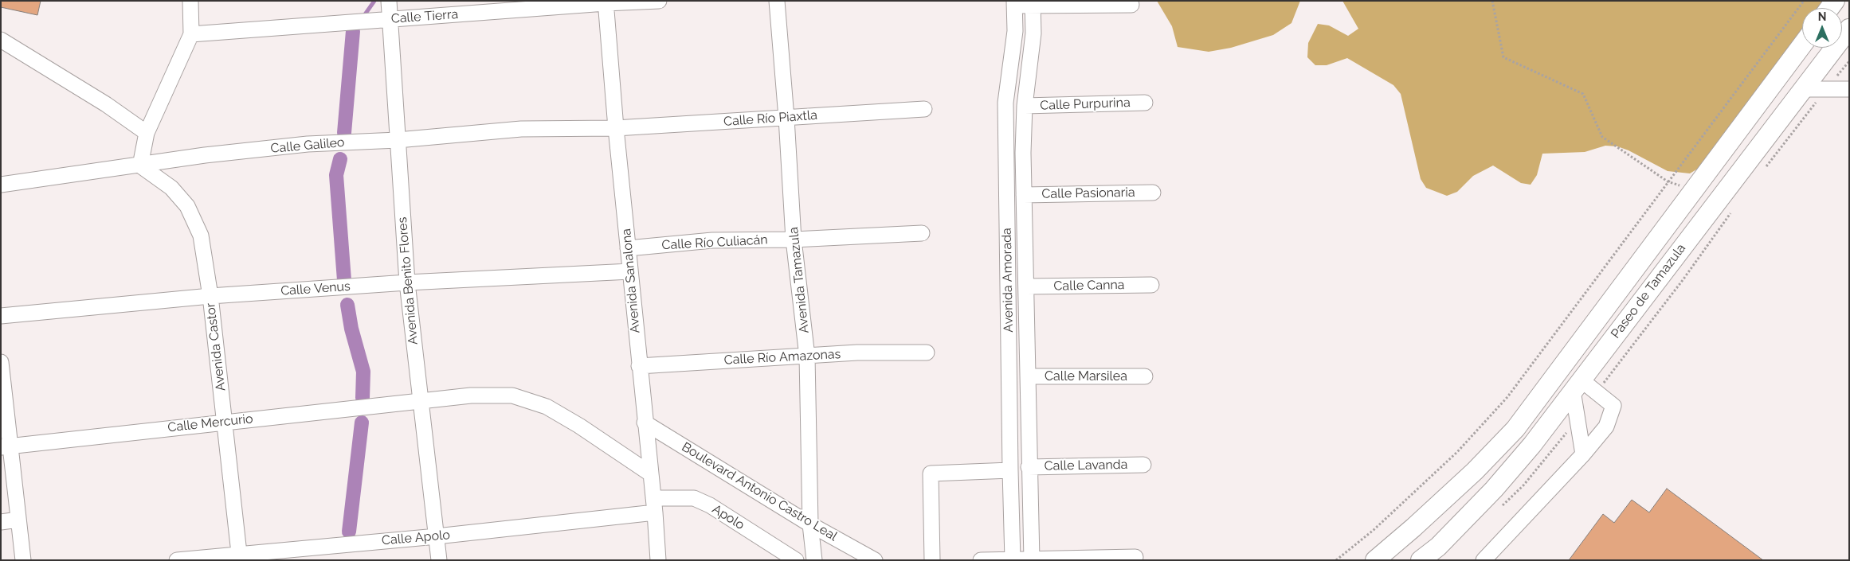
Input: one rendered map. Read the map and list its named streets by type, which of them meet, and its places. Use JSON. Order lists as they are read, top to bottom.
{
  "streets": {
    "main road": ["Paseo de Tamazula"],
    "street": [
      "Calle Tierra",
      "Calle Purpurina",
      "Calle Río Piaxtla",
      "Calle Galileo",
      "Calle Pasionaria",
      "Calle Río Culiacán",
      "Avenida Tamazula",
      "Avenida Amorada",
      "Avenida Benito Flores",
      "Avenida Sanalona",
      "Calle Canna",
      "Calle Venus",
      "Avenida Castor",
      "Calle Río Amazonas",
      "Calle Marsilea",
      "Calle Mercurio",
      "Calle Lavanda",
      "Boulevard Antonio Castro Leal",
      "Apolo",
      "Calle Apolo"
    ]
  },
  "crossings": [
    ["Calle Tierra", "Avenida Benito Flores"],
    ["Calle Tierra", "Avenida Sanalona"],
    ["Calle Purpurina", "Avenida Amorada"],
    ["Calle Río Piaxtla", "Calle Galileo"],
    ["Calle Río Piaxtla", "Avenida Tamazula"],
    ["Calle Río Piaxtla", "Avenida Sanalona"],
    ["Calle Galileo", "Avenida Benito Flores"],
    ["Calle Galileo", "Avenida Sanalona"],
    ["Calle Galileo", "Avenida Castor"],
    ["Calle Pasionaria", "Avenida Amorada"],
    ["Calle Río Culiacán", "Avenida Tamazula"],
    ["Calle Río Culiacán", "Avenida Sanalona"],
    ["Avenida Tamazula", "Calle Río Amazonas"],
    ["Avenida Tamazula", "Boulevard Antonio Castro Leal"],
    ["Avenida Amorada", "Calle Canna"],
    ["Avenida Amorada", "Calle Marsilea"],
    ["Avenida Amorada", "Calle Lavanda"],
    ["Avenida Benito Flores", "Calle Venus"],
    ["Avenida Benito Flores", "Calle Mercurio"],
    ["Avenida Benito Flores", "Calle Apolo"],
    ["Avenida Sanalona", "Calle Venus"],
    ["Avenida Sanalona", "Calle Río Amazonas"],
    ["Avenida Sanalona", "Calle Mercurio"],
    ["Avenida Sanalona", "Boulevard Antonio Castro Leal"],
    ["Avenida Sanalona", "Apolo"],
    ["Avenida Sanalona", "Calle Apolo"],
    ["Calle Venus", "Avenida Castor"],
    ["Avenida Castor", "Calle Mercurio"],
    ["Avenida Castor", "Calle Apolo"],
    ["Apolo", "Calle Apolo"]
  ],
  "north": "top"
}
